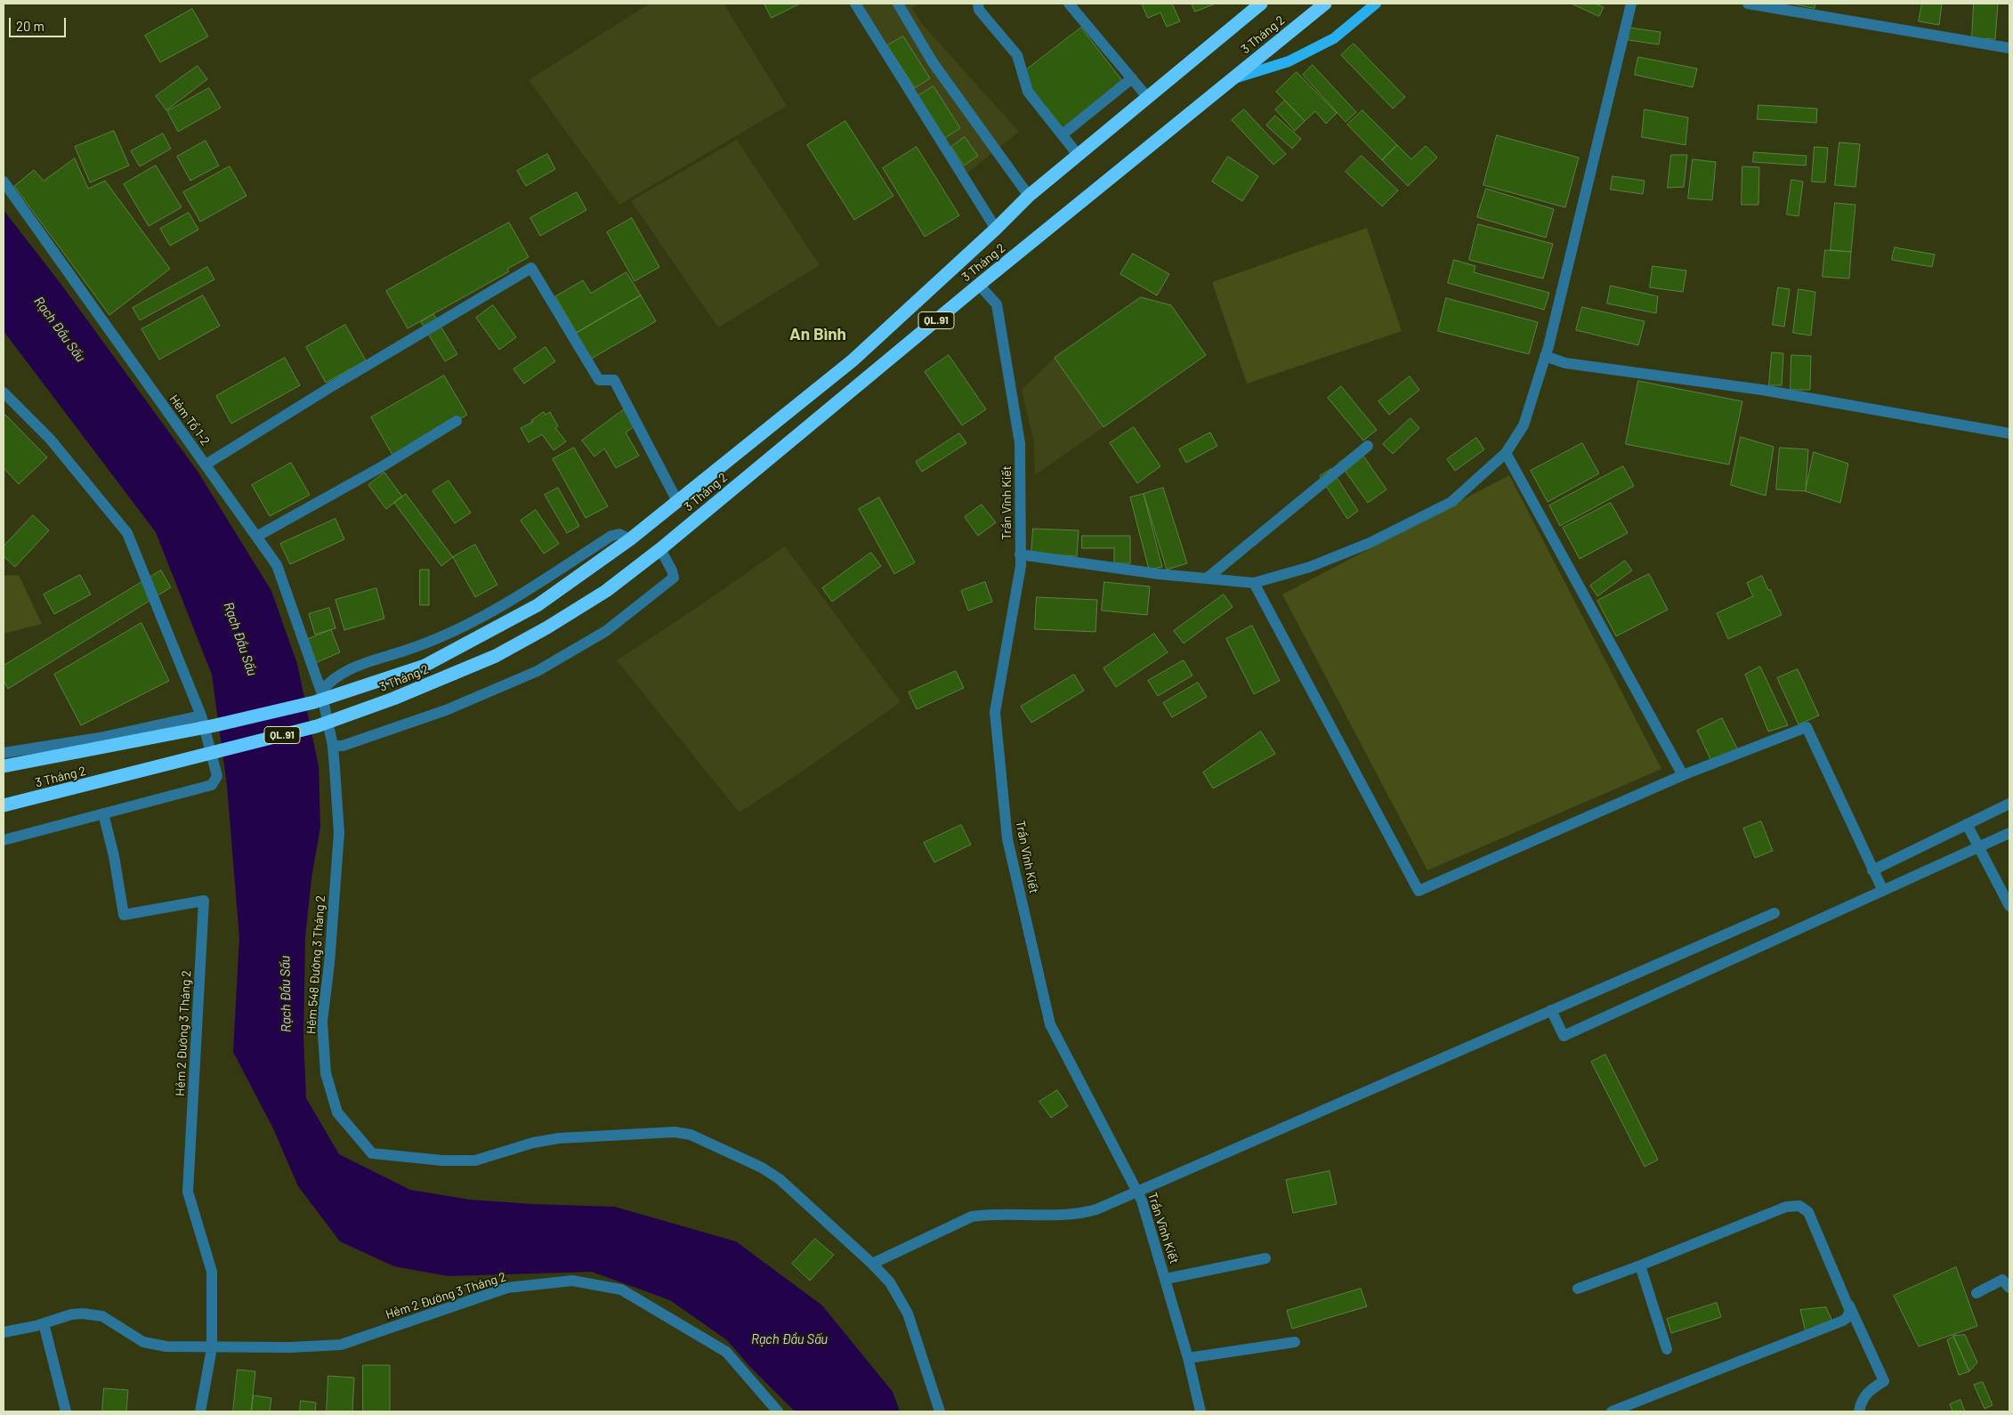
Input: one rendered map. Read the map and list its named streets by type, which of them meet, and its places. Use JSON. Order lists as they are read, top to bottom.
{
  "streets": {
    "highway": ["3 Tháng 2", "QL.91"],
    "street": [
      "Hẻm Tổ 1-2",
      "Trần Vĩnh Kiết",
      "Hẻm 548 Đường 3 Tháng 2",
      "Hẻm 2 Đường 3 Tháng 2"
    ]
  },
  "crossings": [
    ["3 Tháng 2", "Trần Vĩnh Kiết"],
    ["Hẻm Tổ 1-2", "Hẻm 548 Đường 3 Tháng 2"]
  ],
  "districts": ["An Bình"],
  "water": ["Rạch Đầu Sấu"],
  "scale_bar": "20 m"
}
